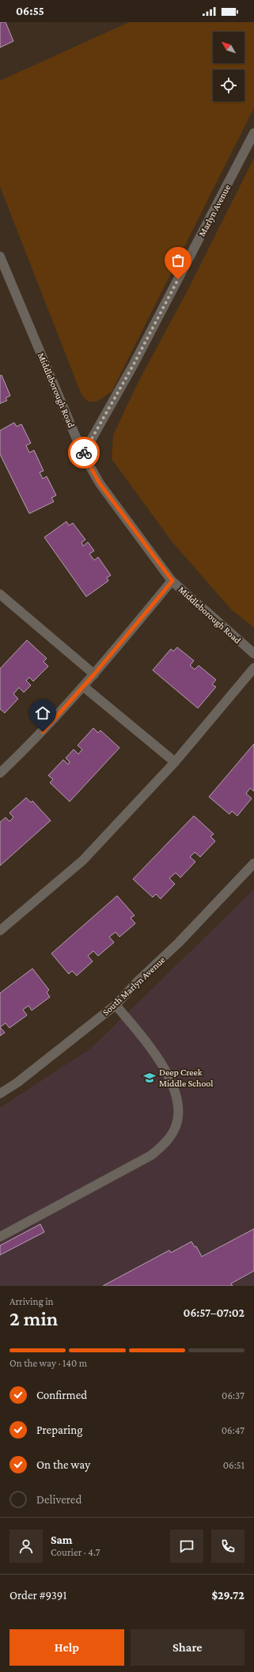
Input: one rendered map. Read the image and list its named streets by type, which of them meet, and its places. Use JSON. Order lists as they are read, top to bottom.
{
  "streets": {
    "street": ["Marlyn Avenue", "Middleborough Road", "South Marlyn Avenue"]
  },
  "crossings": [
    ["Marlyn Avenue", "Middleborough Road"]
  ],
  "places": {
    "school or university": ["Deep Creek Middle School"]
  },
  "north": "top left",
  "page": {
    "status": "06:55",
    "heading": ["2 min", "Arriving in", "06:57–07:02"],
    "panel": [
      "Sam",
      "Courier · 4.7",
      "Order #9391",
      "$29.72"
    ],
    "bar": "On the way · 140 m",
    "list": [
      ["Confirmed", "06:37"],
      ["Preparing", "06:47"],
      ["On the way", "06:51"],
      "Delivered"
    ],
    "buttons": ["Help", "Share"]
  }
}
